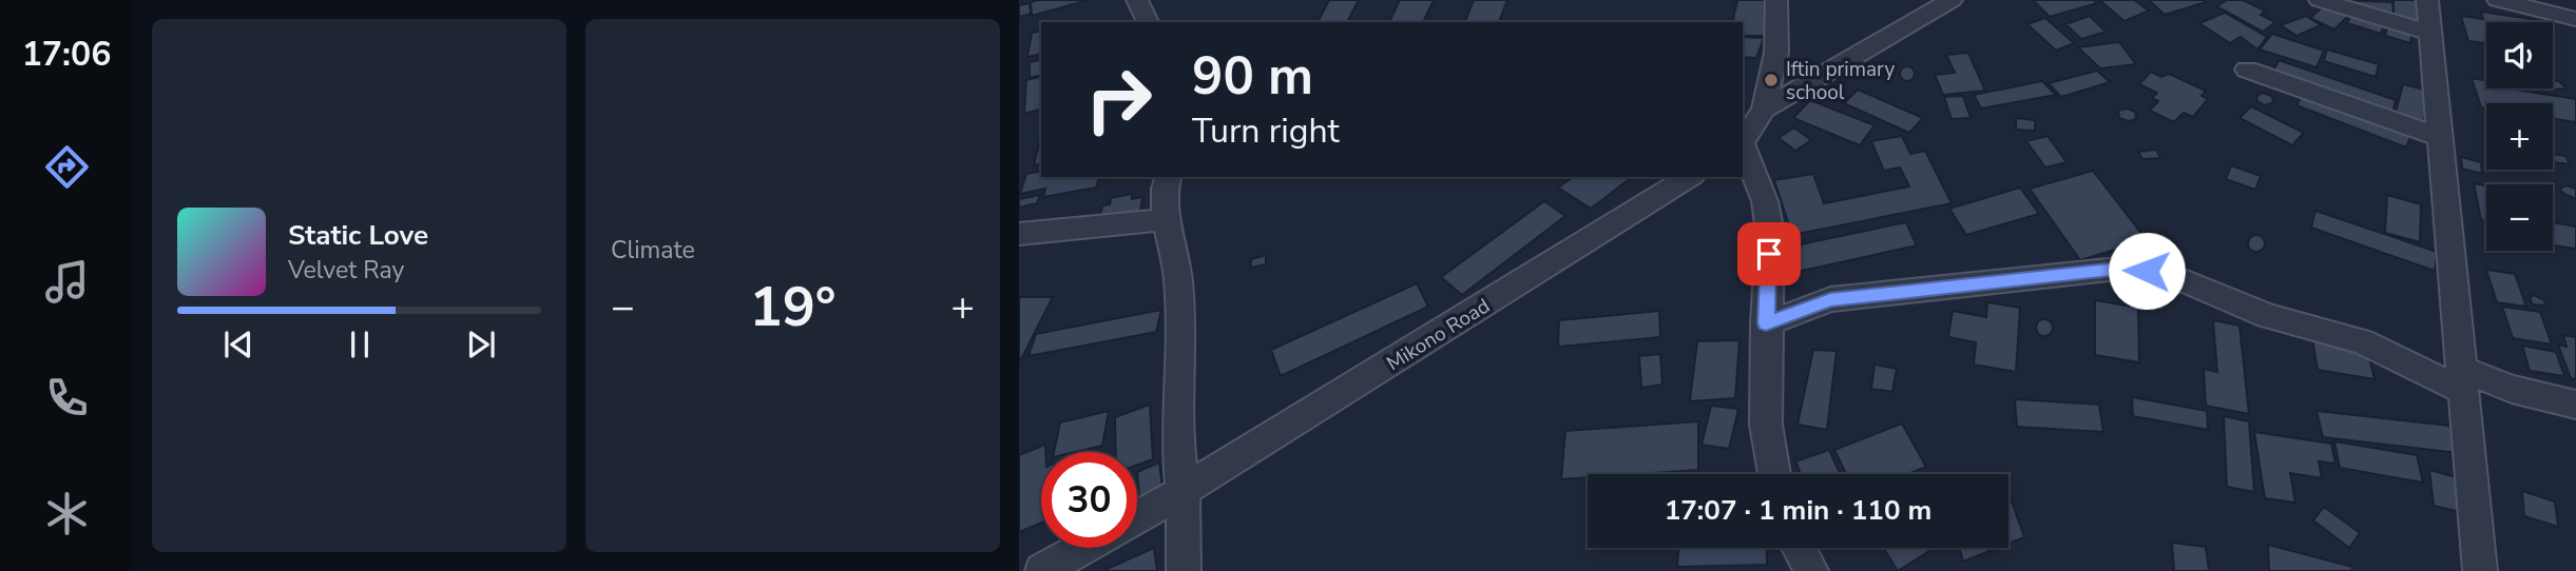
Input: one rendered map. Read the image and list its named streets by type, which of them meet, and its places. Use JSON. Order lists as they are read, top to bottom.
{
  "streets": {
    "street": ["Mikono Road"]
  },
  "places": ["Iftin primary school"],
  "page": {
    "tabs": "17:06",
    "tile": "Climate",
    "map_buttons": ["+", "−"],
    "turn": ["90 m", "Turn right"],
    "song": ["Static Love", "Velvet Ray"],
    "heat": ["−", "19°", "+"],
    "limit": "30",
    "trip": "17:07 · 1 min · 110 m"
  }
}
